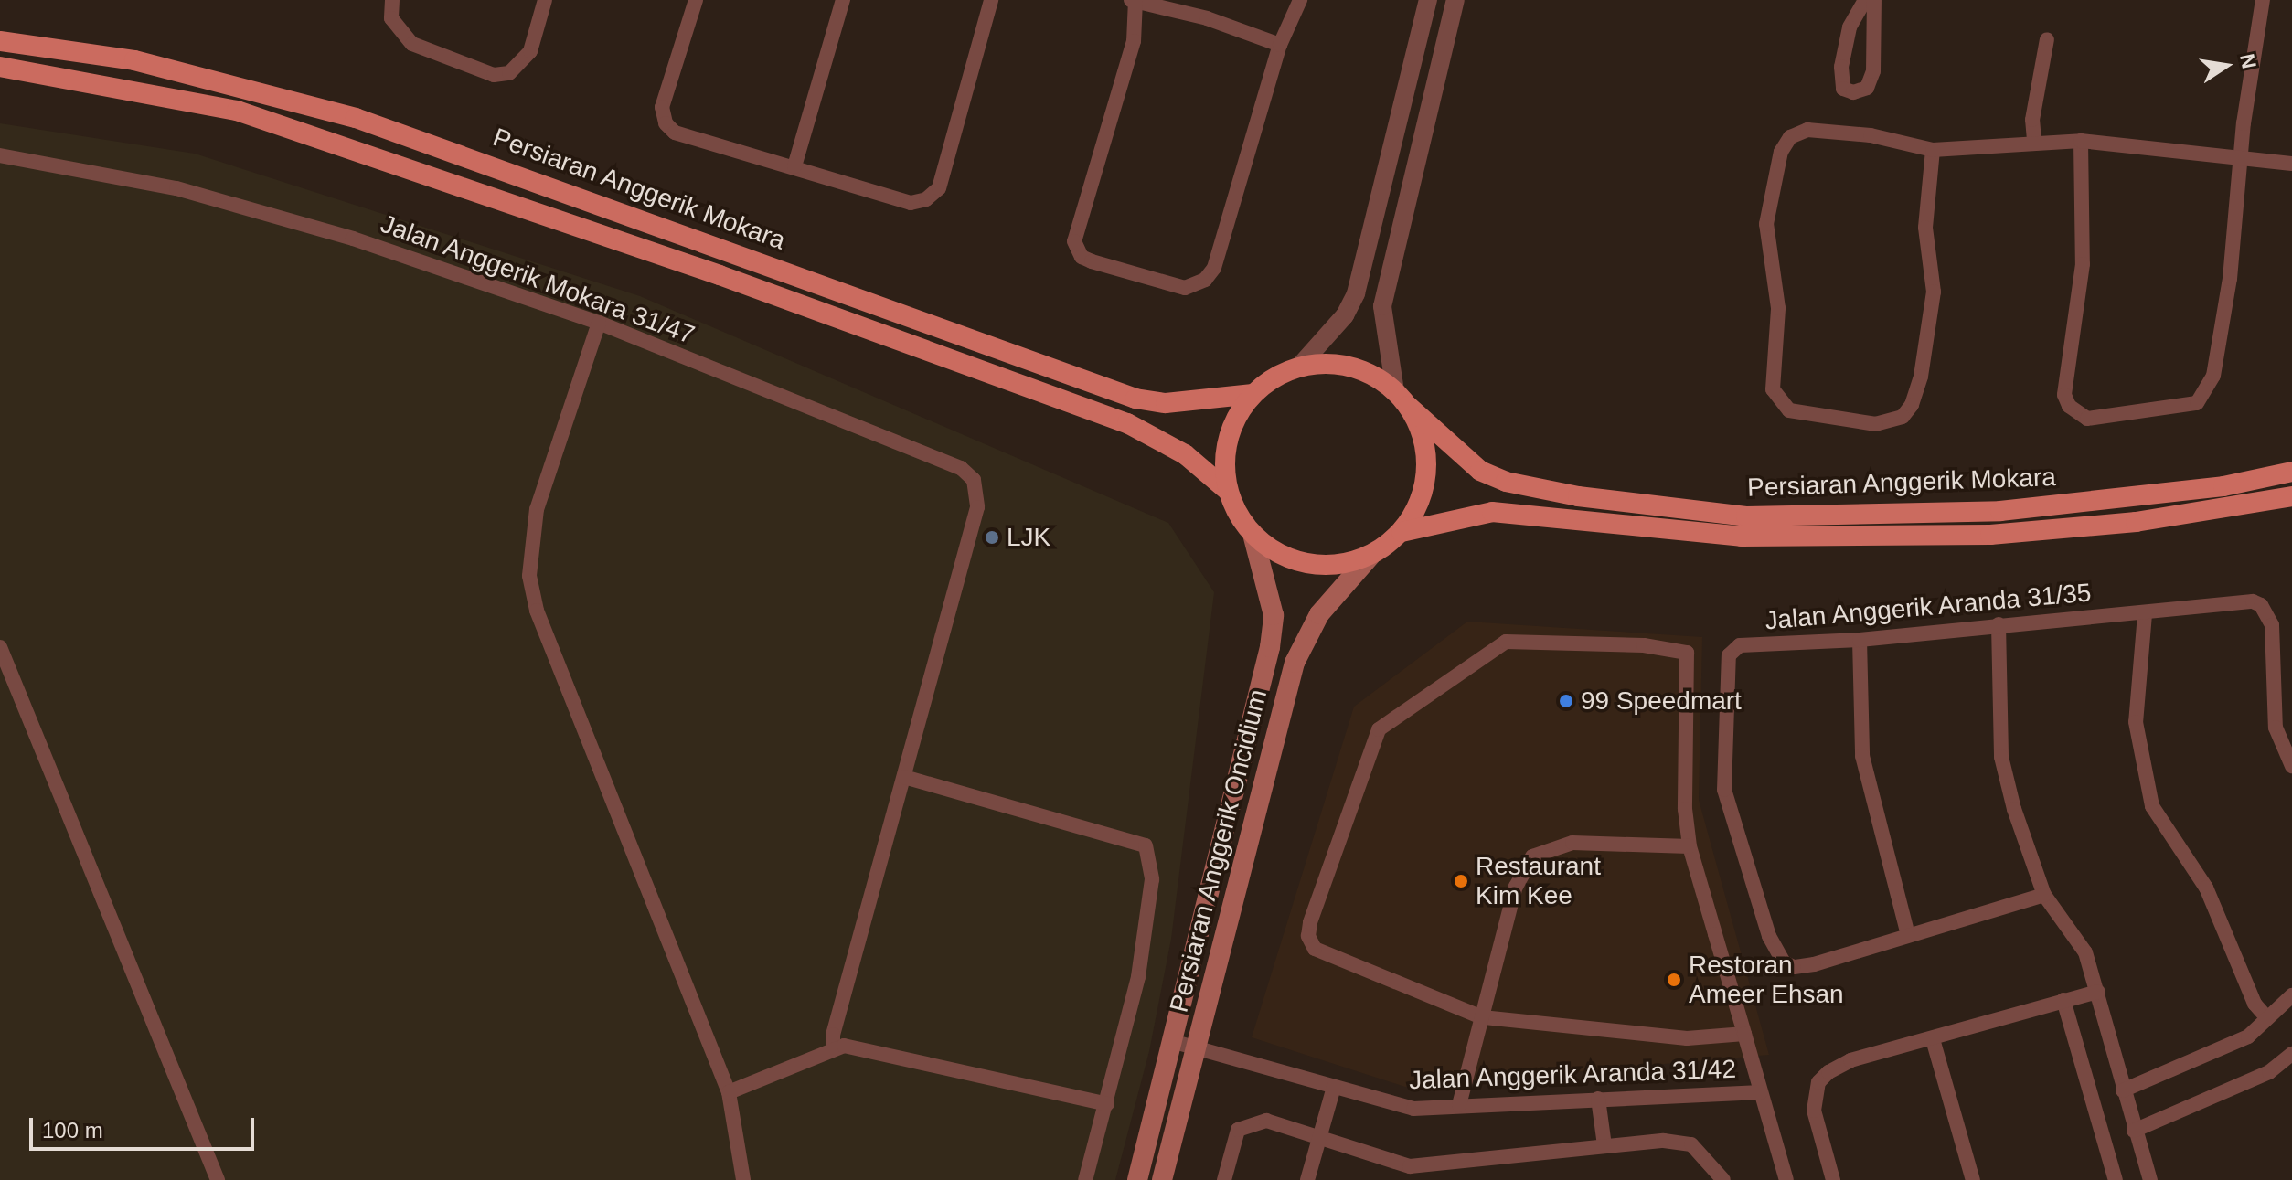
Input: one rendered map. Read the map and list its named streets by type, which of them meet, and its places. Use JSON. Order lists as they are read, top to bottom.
{
  "streets": {
    "main road": ["Persiaran Anggerik Mokara", "Persiaran Anggerik Oncidium"],
    "street": ["Jalan Anggerik Mokara 31/47", "Jalan Anggerik Aranda 31/35", "Jalan Anggerik Aranda 31/42"]
  },
  "crossings": [
    ["Persiaran Anggerik Mokara", "Persiaran Anggerik Oncidium"],
    ["Persiaran Anggerik Oncidium", "Jalan Anggerik Aranda 31/42"]
  ],
  "places": [
    "LJK",
    "99 Speedmart",
    "Restaurant Kim Kee",
    "Restoran Ameer Ehsan"
  ],
  "scale_bar": "100 m",
  "north": "right"
}
